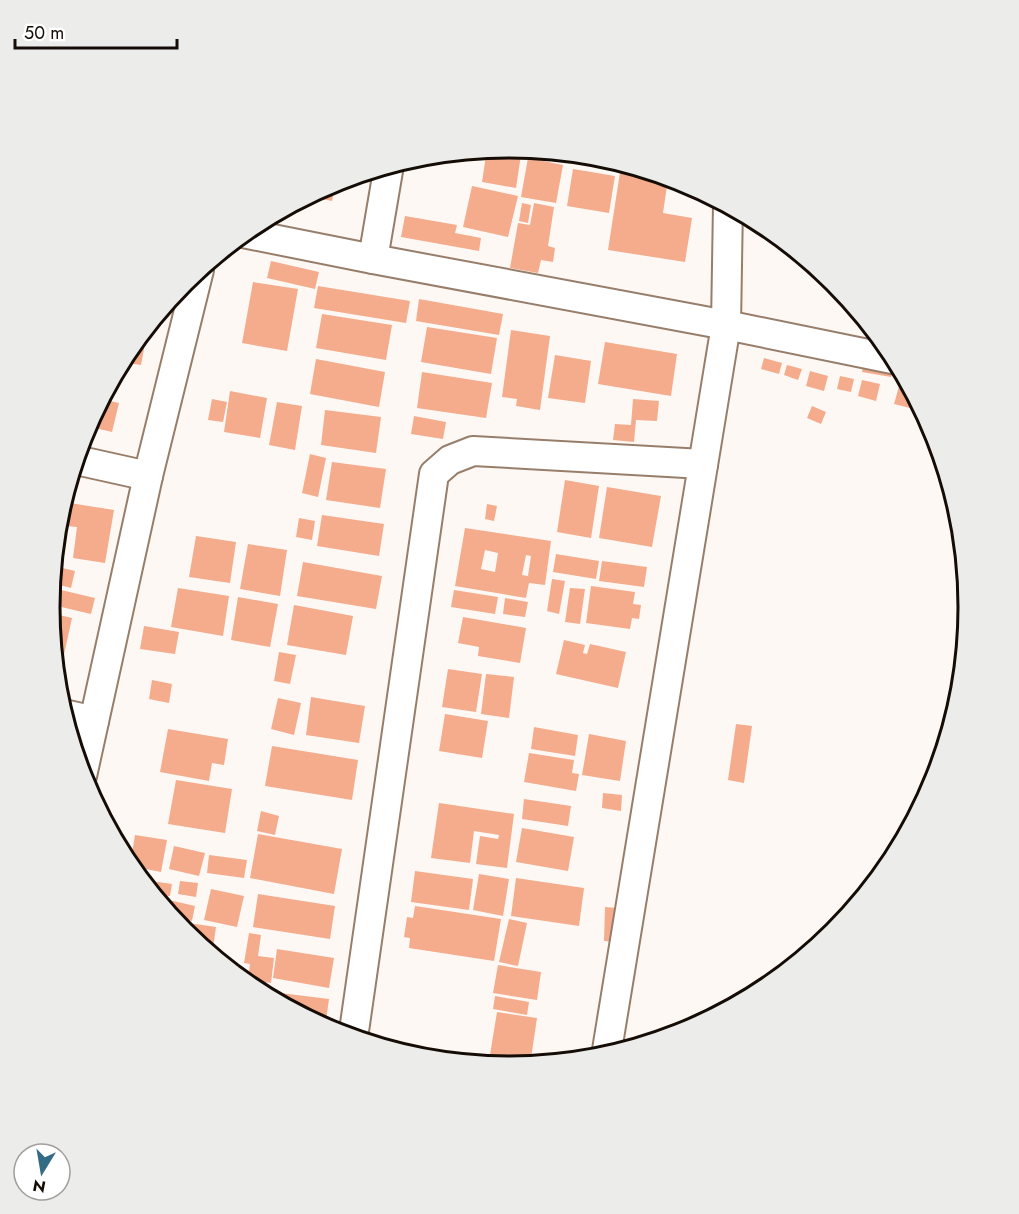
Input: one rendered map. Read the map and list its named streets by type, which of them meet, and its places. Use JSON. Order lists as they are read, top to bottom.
{
  "scale_bar": "50 m",
  "north": "bottom"
}
